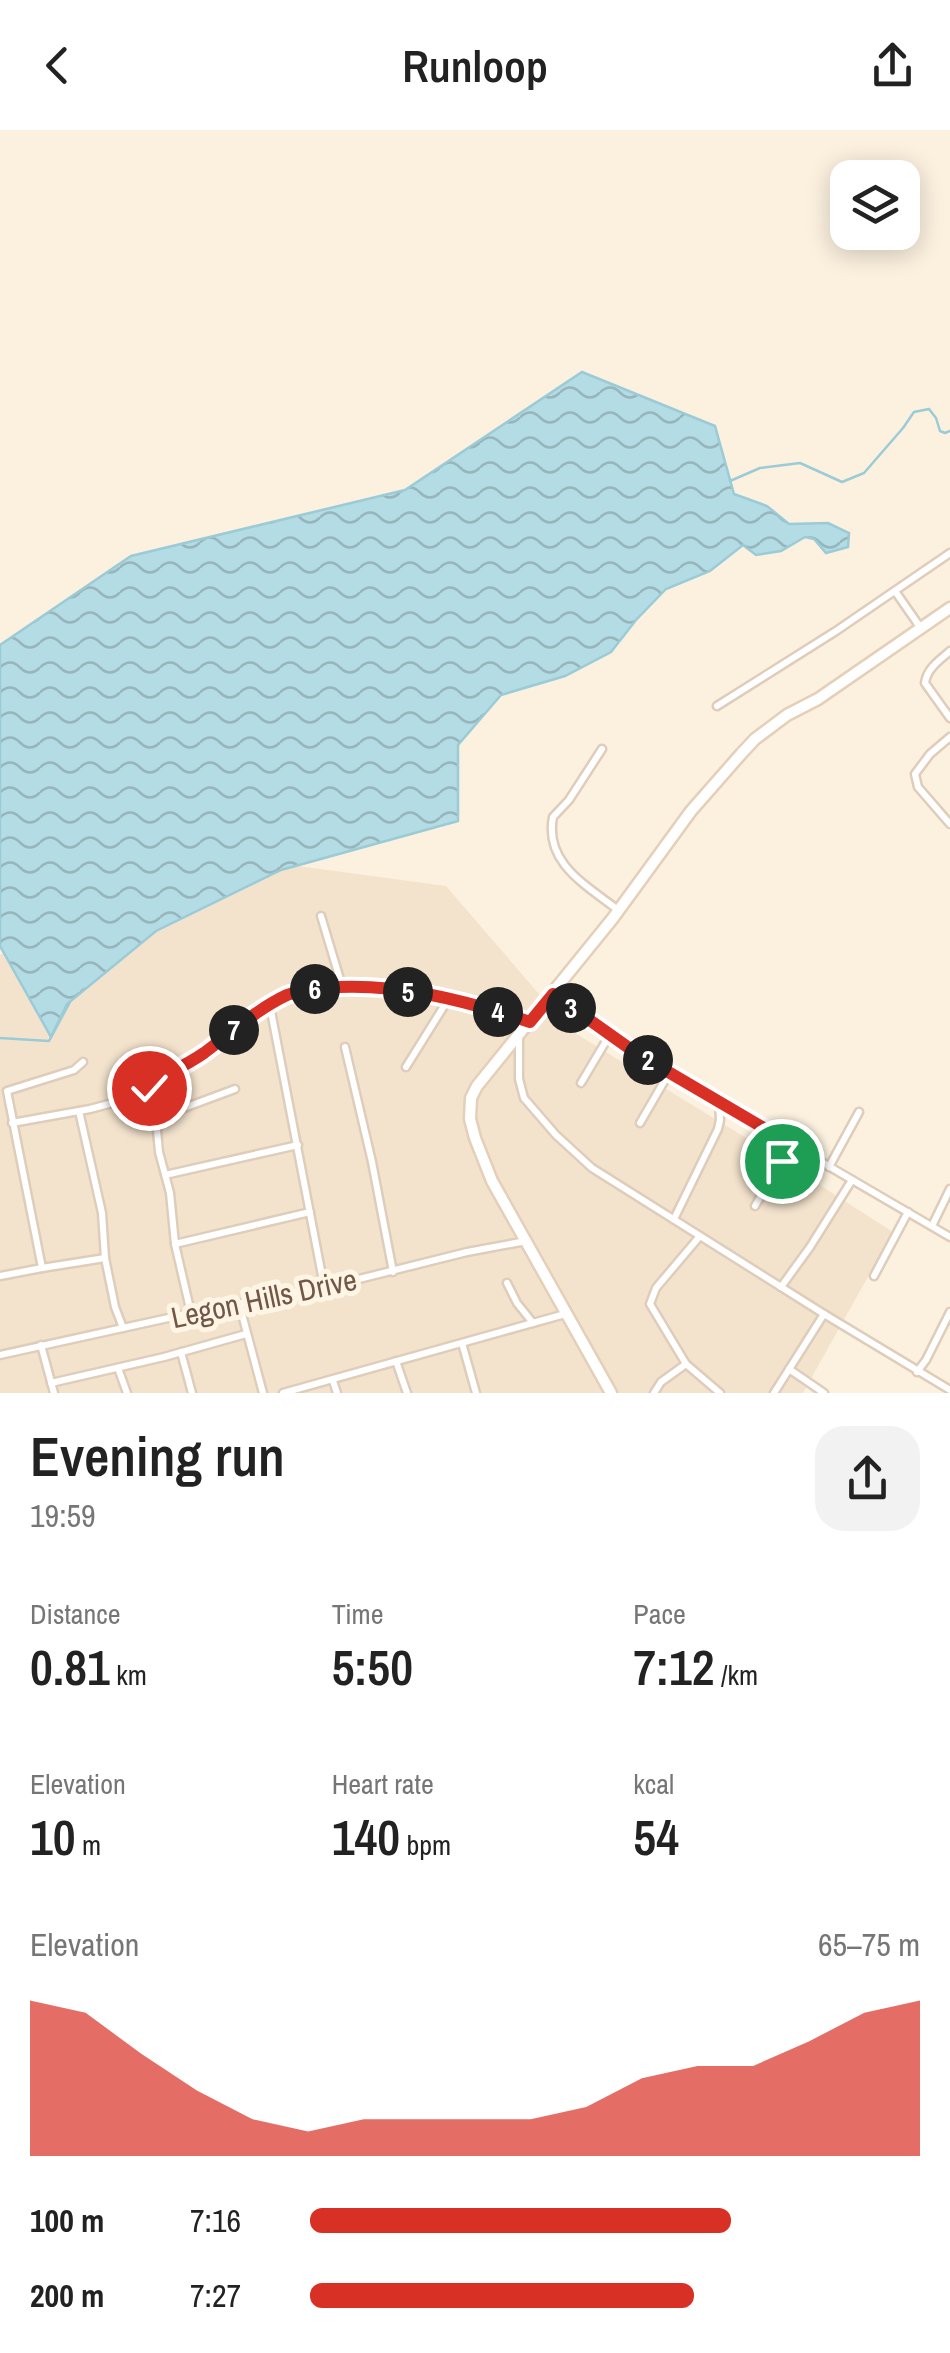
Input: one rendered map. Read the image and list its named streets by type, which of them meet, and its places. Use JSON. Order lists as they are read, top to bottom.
{
  "streets": {
    "street": ["Legon Hills Drive"]
  },
  "page": {
    "header": "Runloop",
    "pins": [
      "6",
      "5",
      "3",
      "4",
      "7",
      "2"
    ],
    "heading": ["Evening run", "19:59"],
    "stats": [
      ["Distance", "0.81 km"],
      ["Time", "5:50"],
      ["Pace", "7:12 /km"],
      ["Elevation", "10 m"],
      ["Heart rate", "140 bpm"],
      ["kcal", "54"]
    ],
    "chart": ["Elevation", "65–75 m"],
    "list": [
      {
        "name": "100 m",
        "note": "7:16"
      },
      {
        "name": "200 m",
        "note": "7:27"
      }
    ]
  }
}
